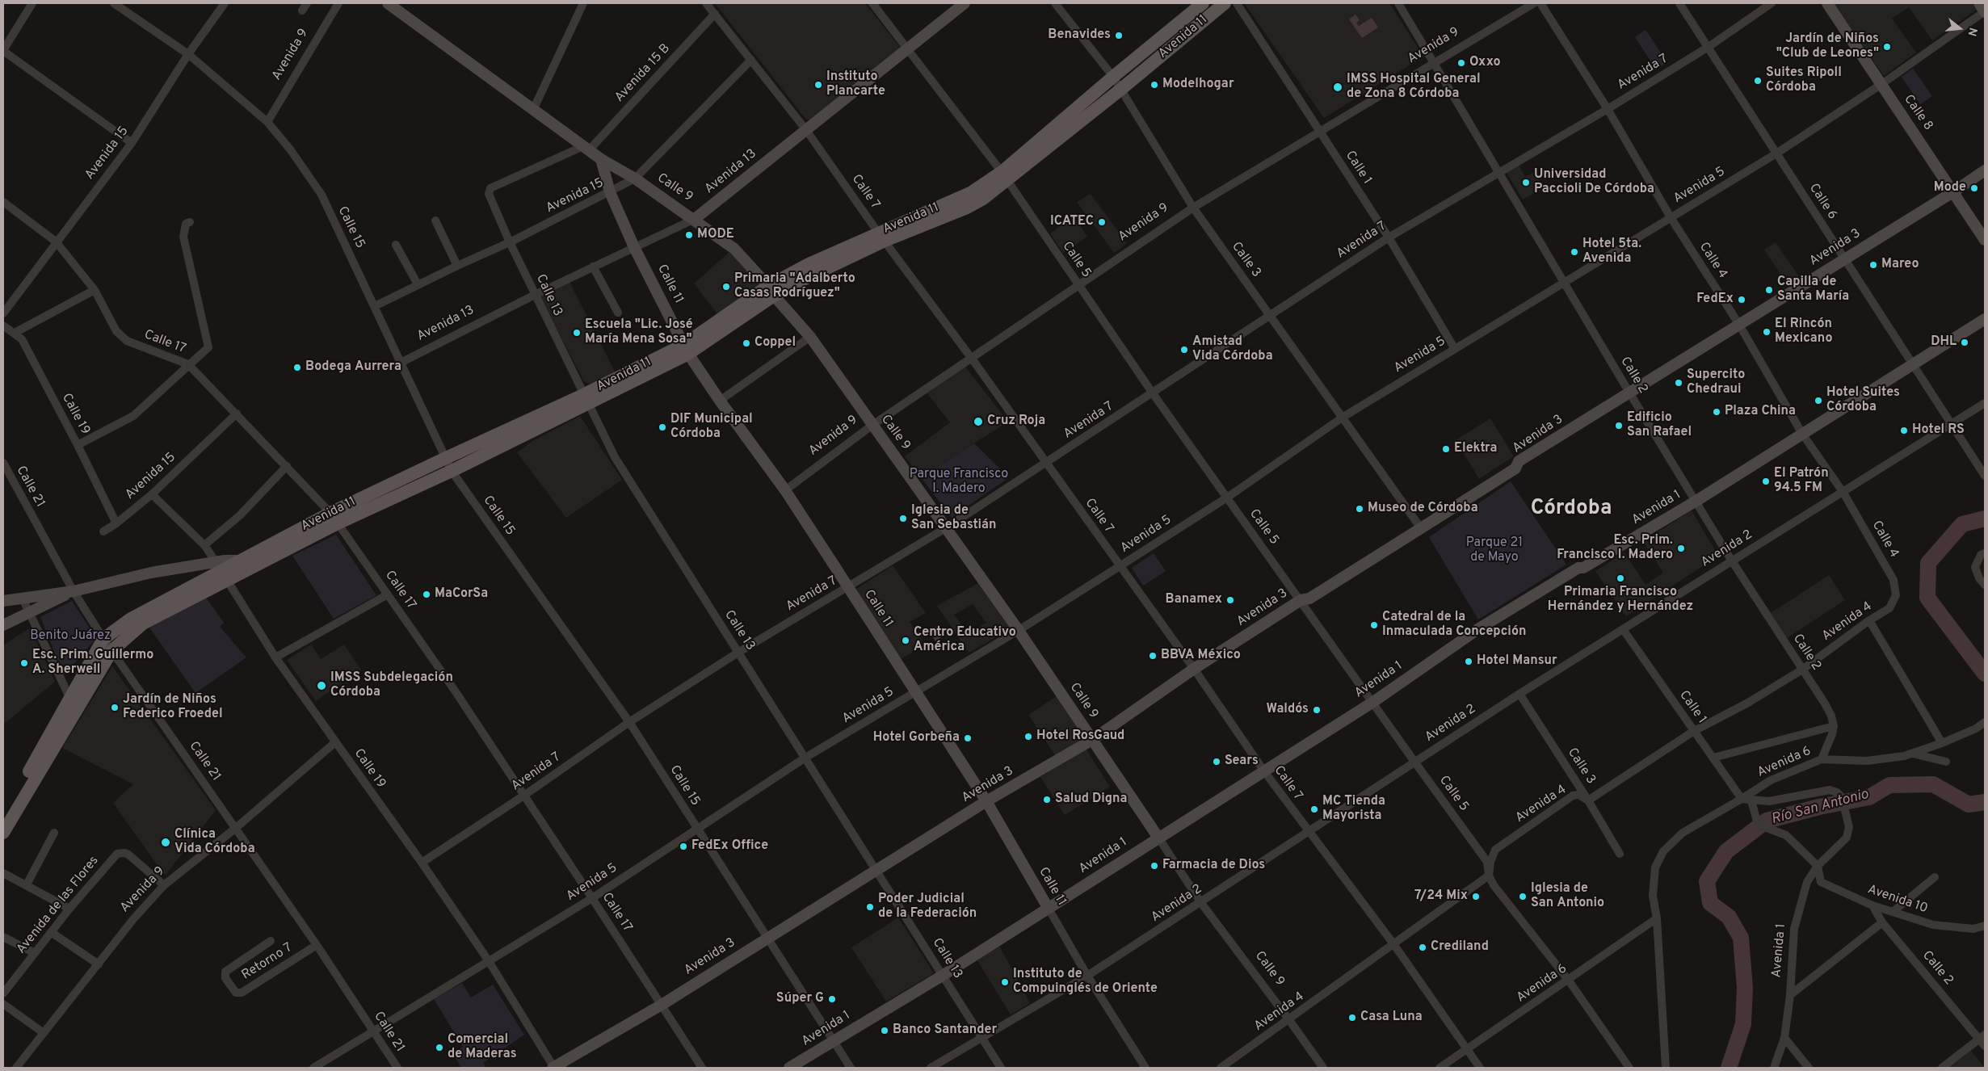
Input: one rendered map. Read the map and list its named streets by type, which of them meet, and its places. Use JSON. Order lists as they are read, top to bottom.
{
  "streets": {
    "main road": [
      "Avenida 11",
      "Calle 8",
      "Avenida 13",
      "Calle 9",
      "Avenida 3",
      "Calle 11",
      "Avenida 1"
    ],
    "street": [
      "Avenida 9",
      "Avenida 7",
      "Avenida 15 B",
      "Avenida 15",
      "Calle 1",
      "Avenida 5",
      "Calle 7",
      "Calle 6",
      "Calle 15",
      "Calle 5",
      "Calle 3",
      "Calle 4",
      "Calle 13",
      "Calle 17",
      "Calle 2",
      "Calle 19",
      "Calle 21",
      "Avenida 2",
      "Avenida 4",
      "Avenida 6",
      "Avenida 10",
      "Avenida de las Flores",
      "Retorno 7"
    ]
  },
  "crossings": [
    ["Avenida 11", "Calle 9"],
    ["Avenida 11", "Calle 7"],
    ["Avenida 11", "Calle 15"],
    ["Avenida 11", "Calle 5"],
    ["Avenida 11", "Calle 3"],
    ["Avenida 11", "Calle 11"],
    ["Avenida 11", "Calle 13"],
    ["Avenida 11", "Calle 17"],
    ["Avenida 11", "Calle 19"],
    ["Avenida 11", "Calle 21"],
    ["Avenida 9", "Calle 1"],
    ["Avenida 9", "Calle 9"],
    ["Avenida 9", "Calle 7"],
    ["Avenida 9", "Calle 15"],
    ["Avenida 9", "Calle 5"],
    ["Avenida 9", "Calle 3"],
    ["Avenida 9", "Calle 11"],
    ["Avenida 9", "Calle 2"],
    ["Avenida 9", "Calle 19"],
    ["Avenida 9", "Calle 21"],
    ["Avenida 9", "Avenida de las Flores"],
    ["Avenida 7", "Calle 1"],
    ["Avenida 7", "Calle 9"],
    ["Avenida 7", "Calle 7"],
    ["Avenida 7", "Calle 6"],
    ["Avenida 7", "Calle 15"],
    ["Avenida 7", "Calle 5"],
    ["Avenida 7", "Calle 3"],
    ["Avenida 7", "Calle 4"],
    ["Avenida 7", "Calle 11"],
    ["Avenida 7", "Calle 13"],
    ["Avenida 7", "Calle 17"],
    ["Avenida 7", "Calle 2"],
    ["Avenida 7", "Calle 19"],
    ["Avenida 15 B", "Calle 9"],
    ["Avenida 15 B", "Calle 7"],
    ["Avenida 15 B", "Calle 13"],
    ["Calle 8", "Avenida 5"],
    ["Calle 8", "Avenida 3"],
    ["Avenida 15", "Calle 9"],
    ["Avenida 15", "Calle 7"],
    ["Avenida 15", "Calle 15"],
    ["Avenida 15", "Calle 11"],
    ["Avenida 15", "Calle 13"],
    ["Avenida 15", "Calle 17"],
    ["Avenida 15", "Calle 19"],
    ["Calle 1", "Avenida 5"],
    ["Calle 1", "Avenida 2"],
    ["Calle 1", "Avenida 4"],
    ["Calle 1", "Avenida 6"],
    ["Avenida 13", "Calle 9"],
    ["Avenida 13", "Calle 7"],
    ["Avenida 13", "Calle 15"],
    ["Avenida 13", "Calle 5"],
    ["Avenida 13", "Calle 11"],
    ["Avenida 13", "Calle 13"],
    ["Avenida 5", "Calle 9"],
    ["Avenida 5", "Calle 7"],
    ["Avenida 5", "Calle 6"],
    ["Avenida 5", "Calle 15"],
    ["Avenida 5", "Calle 5"],
    ["Avenida 5", "Calle 3"],
    ["Avenida 5", "Calle 4"],
    ["Avenida 5", "Calle 11"],
    ["Avenida 5", "Calle 13"],
    ["Avenida 5", "Calle 17"],
    ["Avenida 5", "Calle 2"],
    ["Avenida 5", "Calle 19"],
    ["Avenida 5", "Calle 21"],
    ["Calle 9", "Avenida 3"],
    ["Calle 9", "Calle 11"],
    ["Calle 9", "Calle 13"],
    ["Calle 9", "Avenida 1"],
    ["Calle 9", "Avenida 2"],
    ["Calle 9", "Avenida 4"],
    ["Calle 7", "Avenida 3"],
    ["Calle 7", "Avenida 1"],
    ["Calle 7", "Avenida 2"],
    ["Calle 7", "Avenida 4"],
    ["Calle 7", "Avenida 6"],
    ["Calle 6", "Avenida 3"],
    ["Calle 6", "Avenida 1"],
    ["Calle 6", "Avenida 2"],
    ["Calle 15", "Avenida 3"],
    ["Calle 15", "Avenida 1"],
    ["Avenida 3", "Calle 5"],
    ["Avenida 3", "Calle 3"],
    ["Avenida 3", "Calle 4"],
    ["Avenida 3", "Calle 11"],
    ["Avenida 3", "Calle 13"],
    ["Avenida 3", "Calle 17"],
    ["Avenida 3", "Calle 2"],
    ["Avenida 3", "Calle 19"],
    ["Calle 5", "Avenida 1"],
    ["Calle 5", "Avenida 2"],
    ["Calle 5", "Avenida 4"],
    ["Calle 5", "Avenida 6"],
    ["Calle 3", "Avenida 2"],
    ["Calle 3", "Avenida 4"],
    ["Calle 4", "Avenida 1"],
    ["Calle 4", "Avenida 2"],
    ["Calle 4", "Avenida 4"],
    ["Calle 11", "Avenida 1"],
    ["Calle 11", "Avenida 2"],
    ["Calle 13", "Avenida 1"],
    ["Calle 13", "Avenida 2"],
    ["Calle 2", "Avenida 1"],
    ["Calle 2", "Avenida 2"],
    ["Calle 2", "Avenida 4"],
    ["Calle 2", "Avenida 10"],
    ["Calle 21", "Retorno 7"],
    ["Avenida 1", "Avenida 10"]
  ],
  "districts": ["Córdoba"],
  "water": ["Río San Antonio"],
  "parks": ["Parque Francisco I. Madero", "Parque 21 de Mayo", "Benito Juárez"],
  "places": [
    "Benavides",
    "Jardín de Niños \"Club de Leones\"",
    "Oxxo",
    "Suites Ripoll Córdoba",
    "Instituto Plancarte",
    "Modelhogar",
    "IMSS Hospital General de Zona 8 Córdoba",
    "Universidad Paccioli De Córdoba",
    "Mode",
    "ICATEC",
    "MODE",
    "Hotel 5ta. Avenida",
    "Mareo",
    "Primaria \"Adalberto Casas Rodríguez\"",
    "Capilla de Santa María",
    "FedEx",
    "El Rincón Mexicano",
    "Escuela \"Lic. José María Mena Sosa\"",
    "DHL",
    "Coppel",
    "Amistad Vida Córdoba",
    "Bodega Aurrera",
    "Supercito Chedraui",
    "Hotel Suites Córdoba",
    "Plaza China",
    "Cruz Roja",
    "Edificio San Rafael",
    "DIF Municipal Córdoba",
    "Hotel RS",
    "Elektra",
    "El Patrón 94.5 FM",
    "Museo de Córdoba",
    "Iglesia de San Sebastián",
    "Esc. Prim. Francisco I. Madero",
    "Primaria Francisco Hernández y Hernández",
    "MaCorSa",
    "Banamex",
    "Catedral de la Inmaculada Concepción",
    "Centro Educativo América",
    "BBVA México",
    "Hotel Mansur",
    "Esc. Prim. Guillermo A. Sherwell",
    "IMSS Subdelegación Córdoba",
    "Jardín de Niños Federico Froedel",
    "Waldo´s",
    "Hotel RosGaud",
    "Hotel Gorbeña",
    "Sears",
    "Salud Digna",
    "MC Tienda Mayorista",
    "Clínica Vida Córdoba",
    "FedEx Office",
    "Farmacia de Dios",
    "7/24 Mix",
    "Iglesia de San Antonio",
    "Poder Judicial de la Federación",
    "Crediland",
    "Instituto de Compuinglés de Oriente",
    "Súper G",
    "Casa Luna",
    "Banco Santander",
    "Comercial de Maderas"
  ],
  "north": "right"
}
